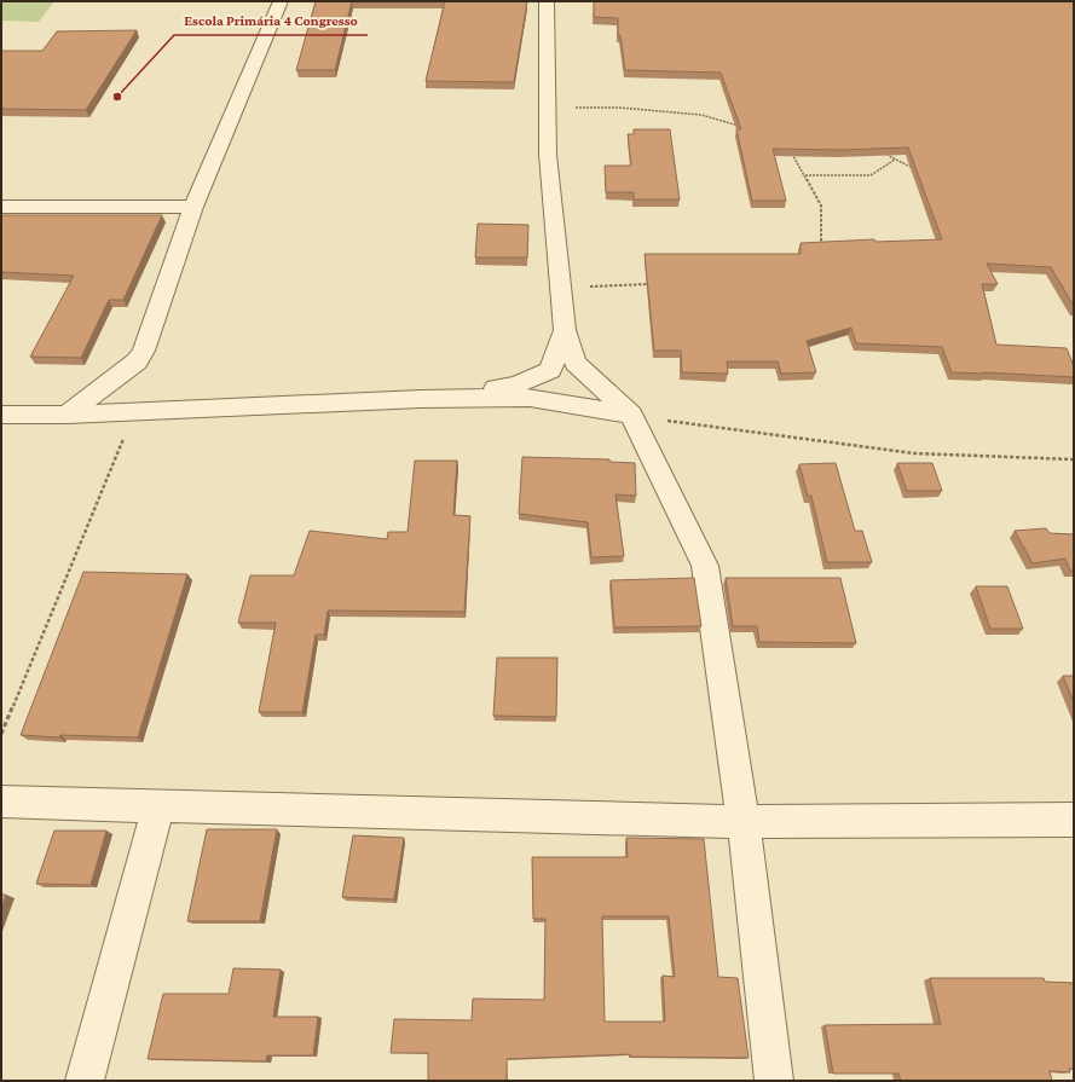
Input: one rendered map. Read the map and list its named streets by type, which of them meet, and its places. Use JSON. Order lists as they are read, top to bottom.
{
  "places": ["Escola Primária 4 Congresso"]
}
